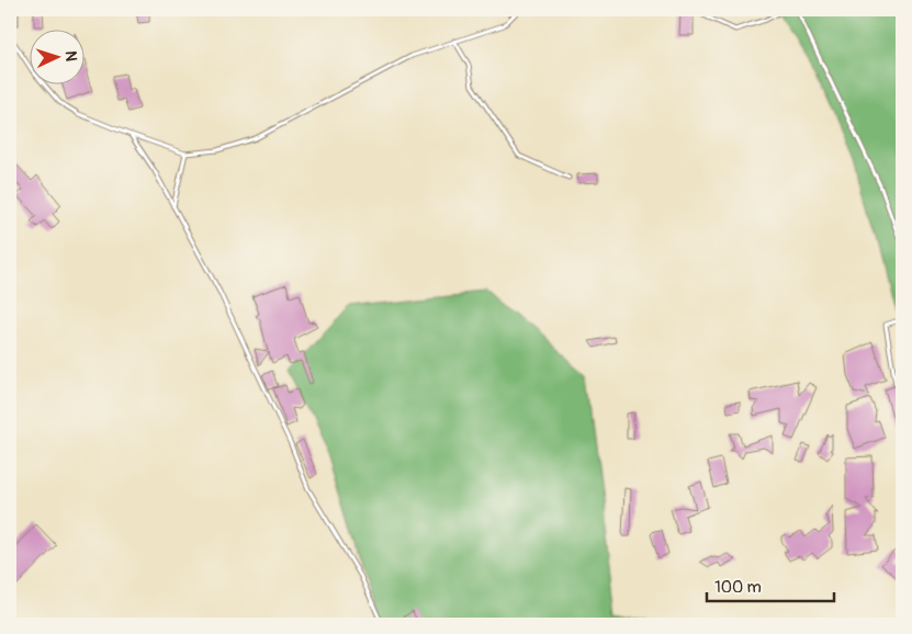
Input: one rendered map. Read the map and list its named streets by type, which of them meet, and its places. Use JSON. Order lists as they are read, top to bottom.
{
  "scale_bar": "100 m",
  "north": "right"
}
